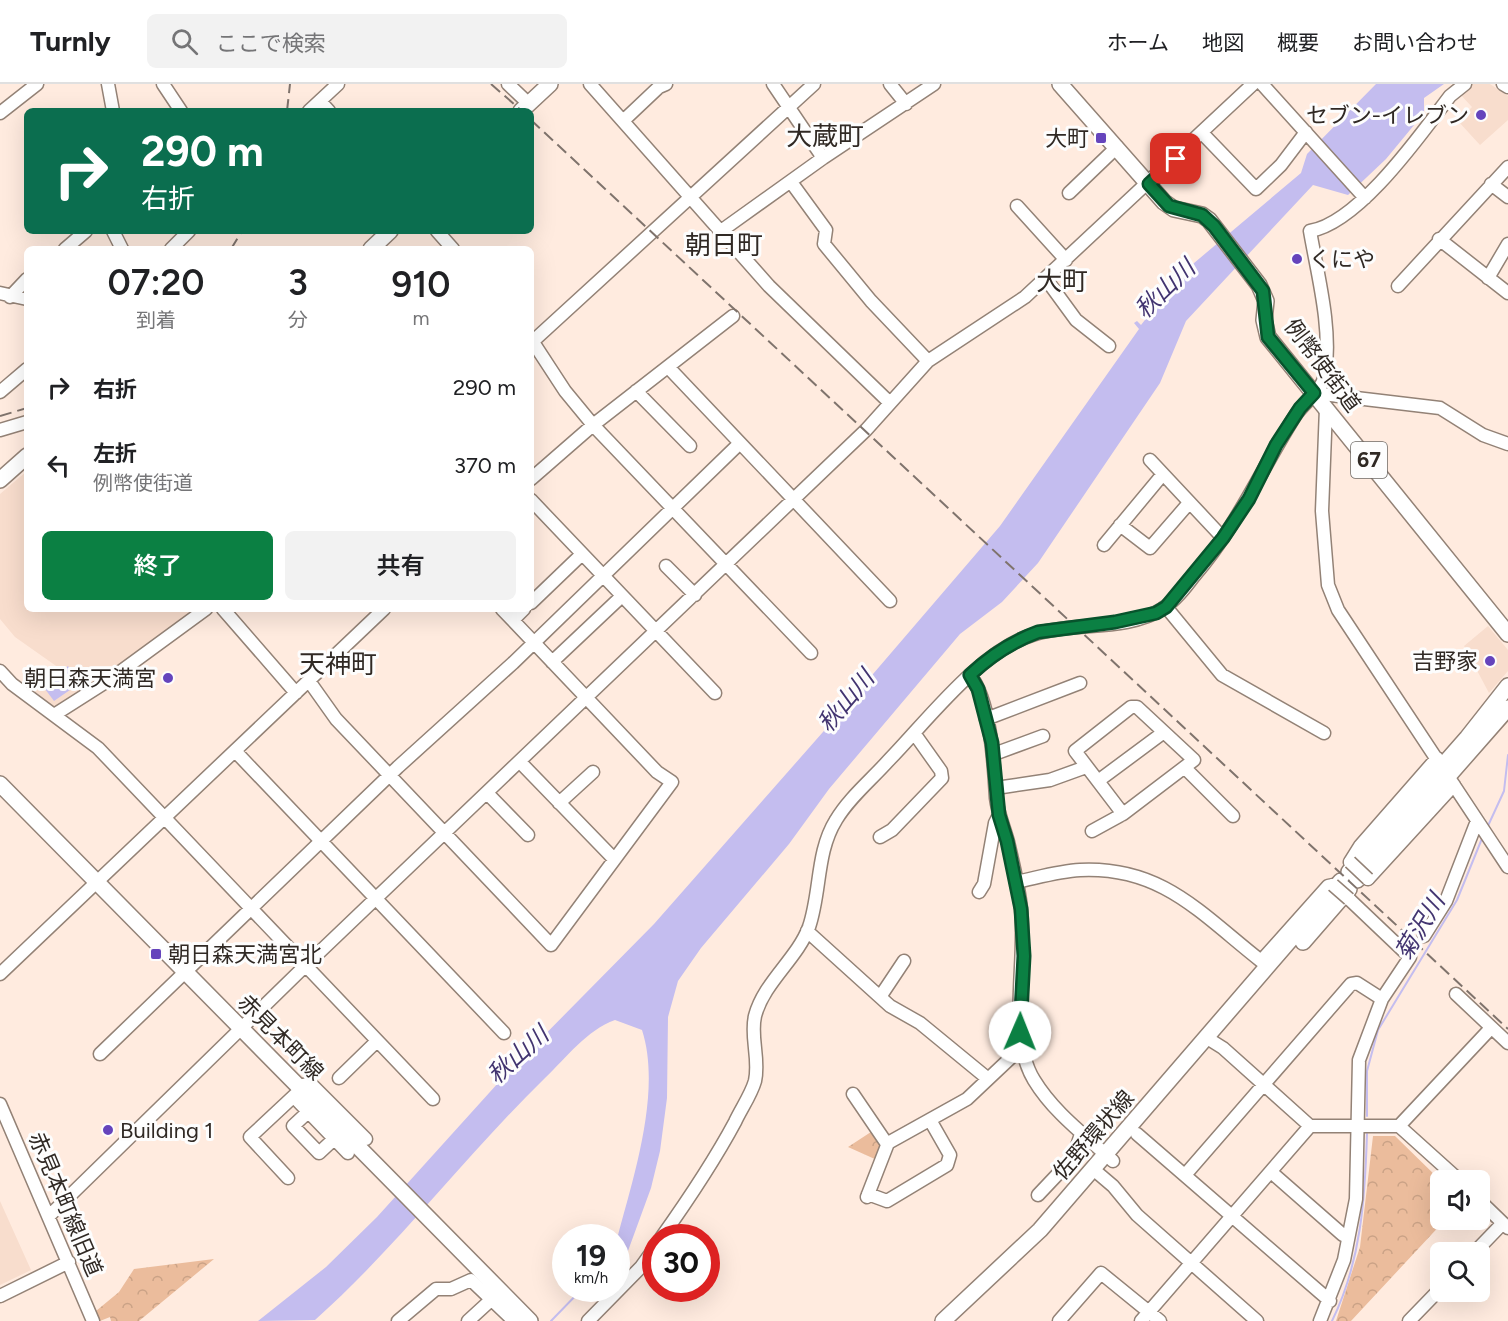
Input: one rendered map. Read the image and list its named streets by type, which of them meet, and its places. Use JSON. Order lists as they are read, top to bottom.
{
  "streets": {
    "main road": [
      "例幣使街道",
      "67",
      "赤見本町線",
      "佐野環状線"
    ],
    "street": ["赤見本町線旧道"]
  },
  "districts": [
    "大蔵町",
    "朝日町",
    "大町",
    "天神町"
  ],
  "water": ["秋山川", "菊沢川"],
  "places": {
    "other": [
      "セブン-イレブン",
      "くにや",
      "吉野家",
      "朝日森天満宮",
      "Building 1"
    ],
    "transit": ["大町", "朝日森天満宮北"]
  },
  "page": {
    "header": "Turnly",
    "search": "ここで検索",
    "nav": [
      "ホーム",
      "地図",
      "概要",
      "お問い合わせ"
    ],
    "turn": ["290 m", "右折"],
    "eta": [
      "07:20",
      "到着",
      "3",
      "分",
      "910",
      "m"
    ],
    "list": [
      {
        "name": "右折",
        "value": "290 m"
      },
      {
        "name": "左折",
        "note": "例幣使街道",
        "value": "370 m"
      }
    ],
    "buttons": ["終了", "共有"],
    "speed": "19 km/h",
    "limit": "30"
  }
}
